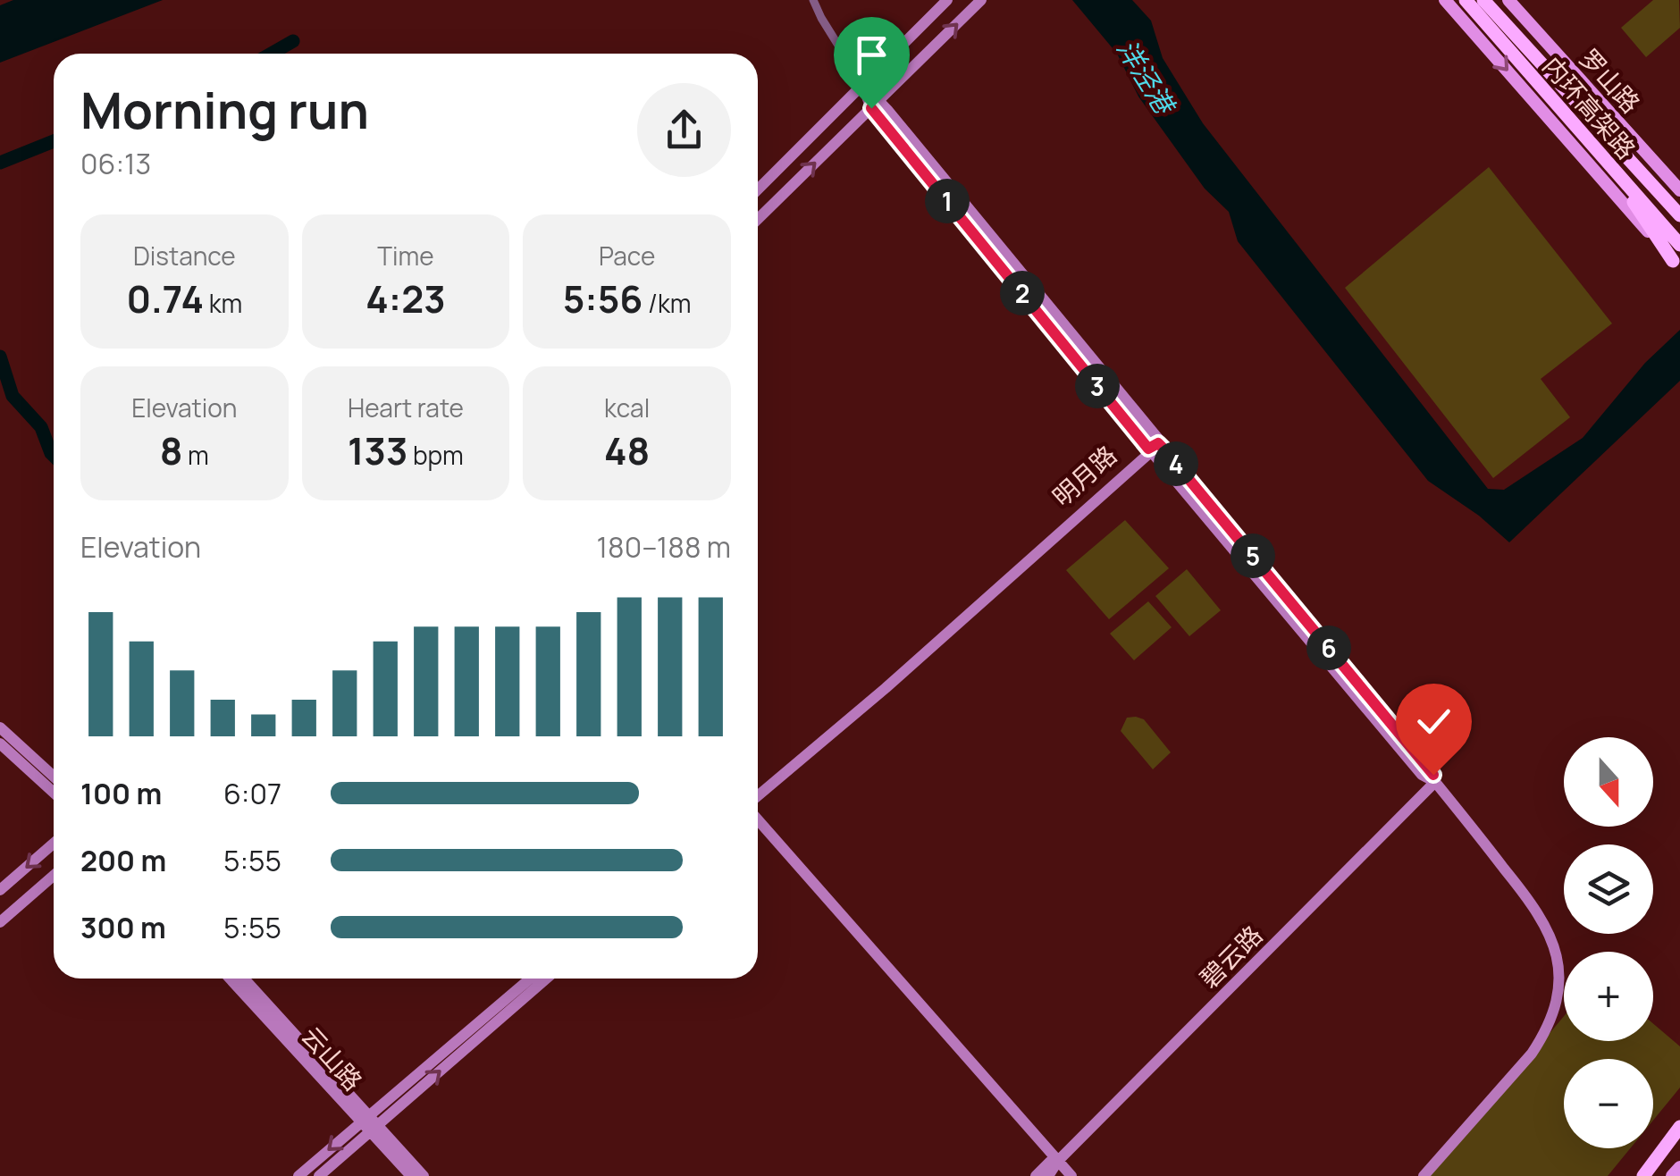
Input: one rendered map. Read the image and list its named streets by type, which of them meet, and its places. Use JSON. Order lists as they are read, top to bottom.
{
  "streets": {
    "highway": ["内环高架路"],
    "main road": ["罗山路"],
    "street": ["明月路", "碧云路", "云山路"]
  },
  "water": ["洋泾港"],
  "north": "bottom",
  "page": {
    "heading": ["Morning run", "06:13"],
    "pins": [
      "1",
      "2",
      "3",
      "4",
      "5",
      "6"
    ],
    "stats": [
      ["Distance", "0.74 km"],
      ["Time", "4:23"],
      ["Pace", "5:56 /km"],
      ["Elevation", "8 m"],
      ["Heart rate", "133 bpm"],
      ["kcal", "48"]
    ],
    "chart": ["Elevation", "180–188 m"],
    "map_buttons": ["+", "−"],
    "list": [
      {
        "name": "100 m",
        "note": "6:07"
      },
      {
        "name": "200 m",
        "note": "5:55"
      },
      {
        "name": "300 m",
        "note": "5:55"
      }
    ]
  }
}
